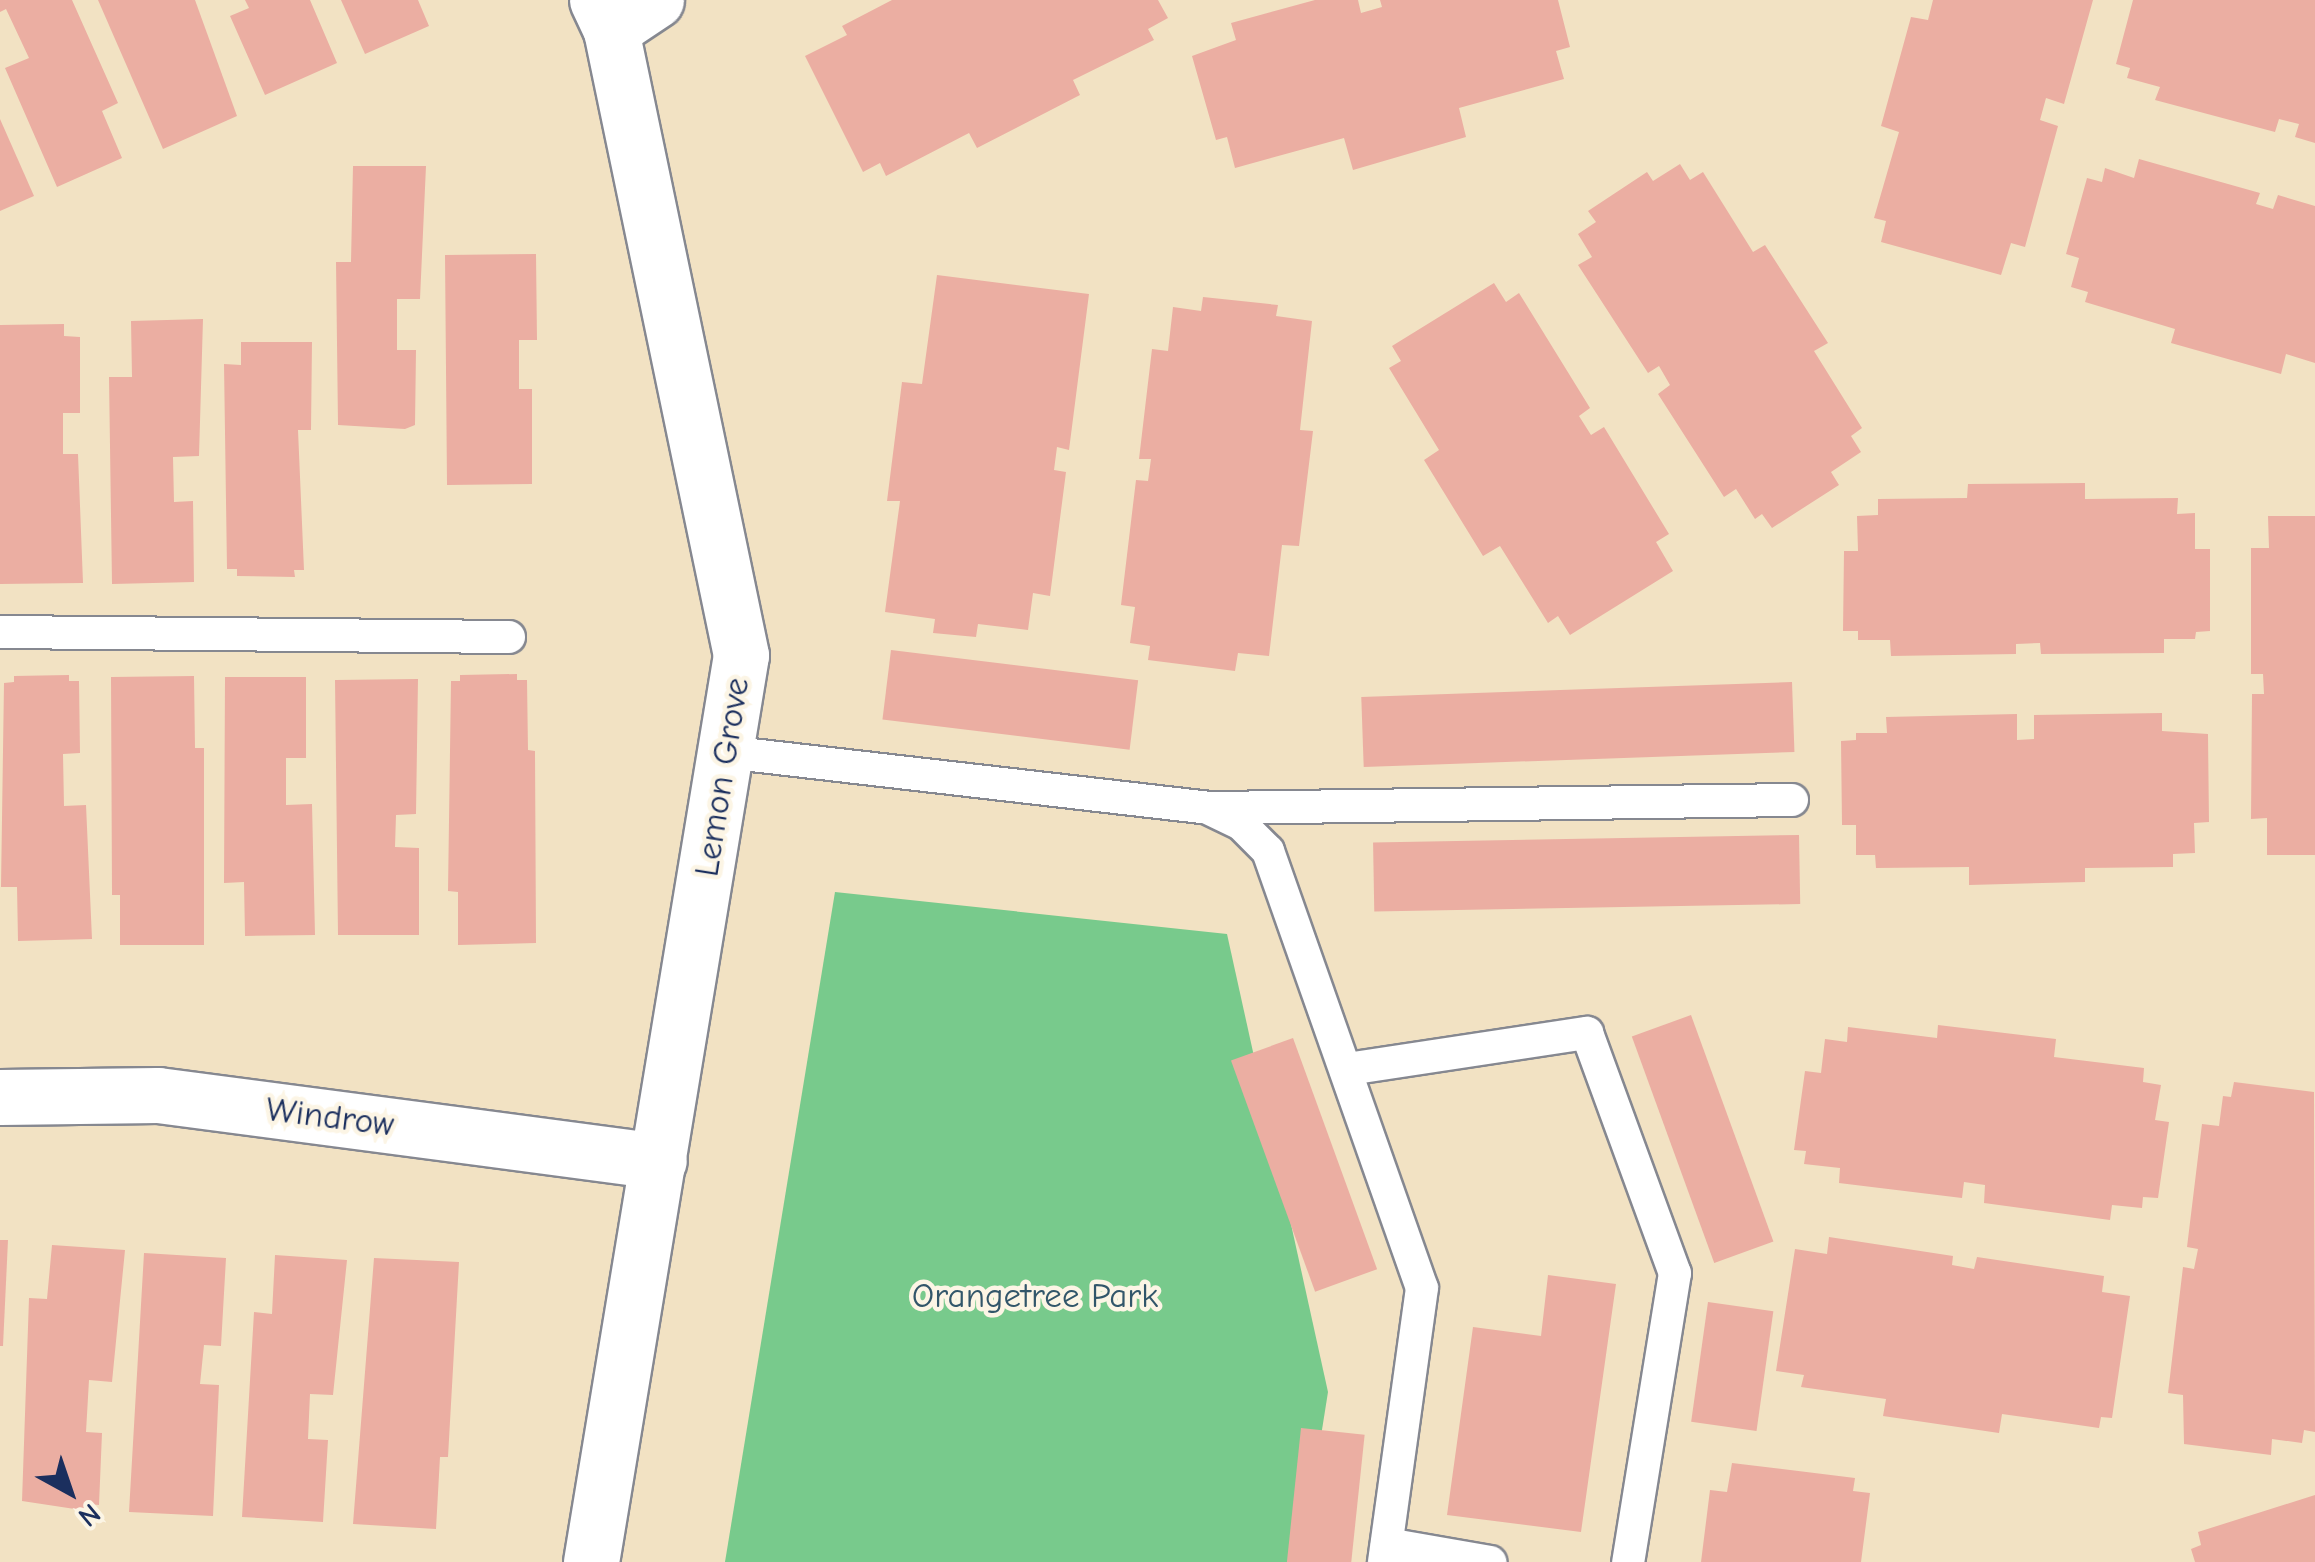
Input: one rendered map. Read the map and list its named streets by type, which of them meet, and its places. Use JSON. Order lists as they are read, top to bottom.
{
  "streets": {
    "street": ["Lemon Grove", "Windrow"]
  },
  "crossings": [
    ["Lemon Grove", "Windrow"]
  ],
  "parks": ["Orangetree Park"],
  "north": "bottom right"
}
